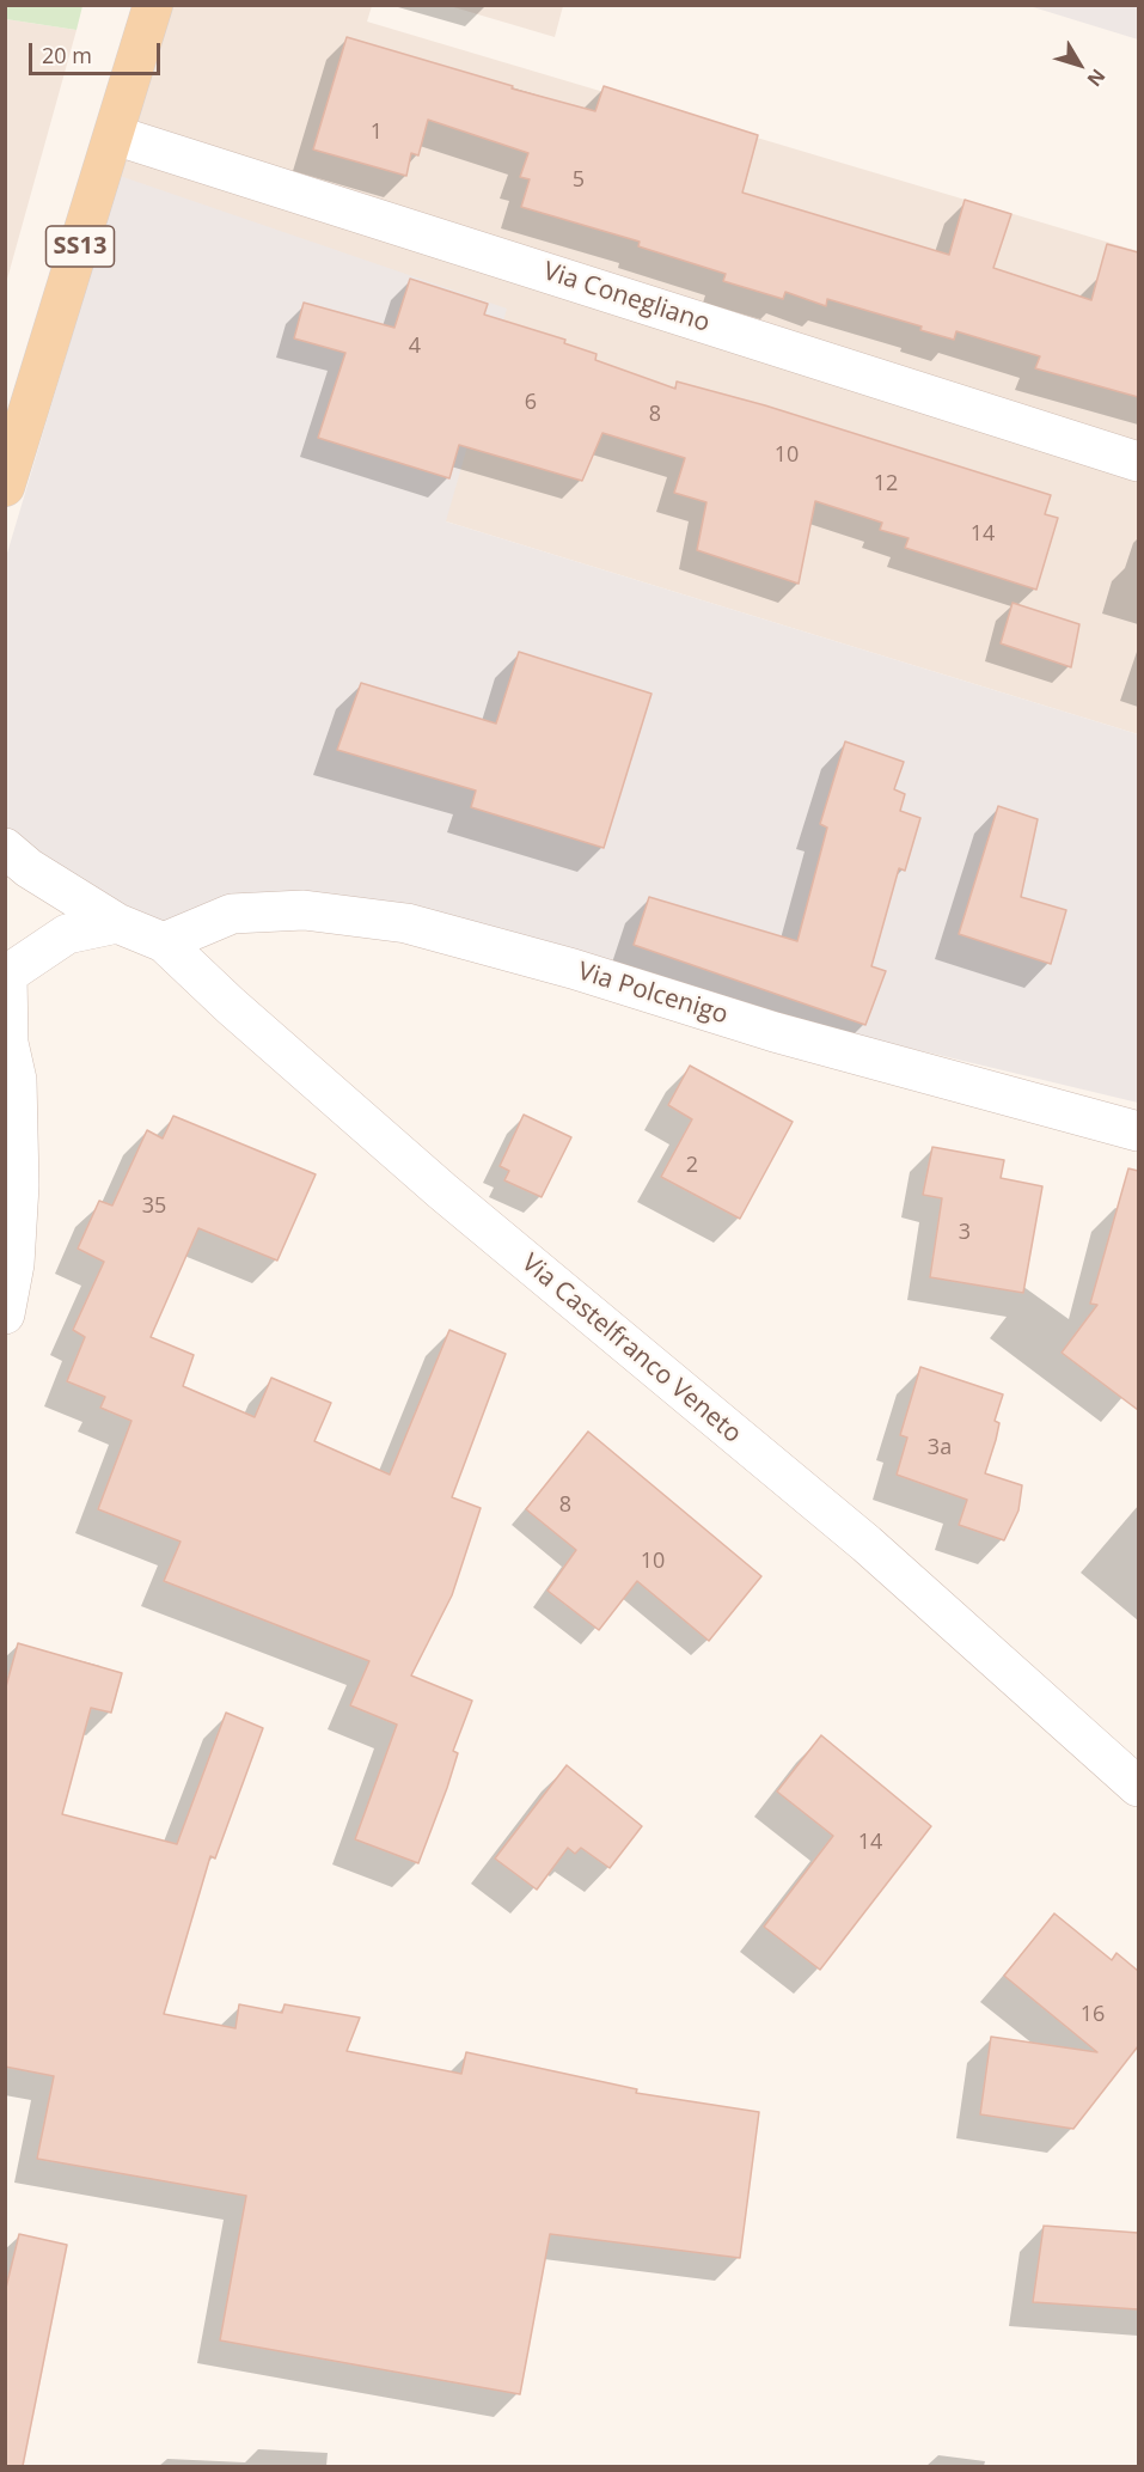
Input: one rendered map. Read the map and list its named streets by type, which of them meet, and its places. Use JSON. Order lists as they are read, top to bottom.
{
  "streets": {
    "main road": ["SS13"],
    "street": ["Via Conegliano", "Via Polcenigo", "Via Castelfranco Veneto"]
  },
  "crossings": [
    ["SS13", "Via Conegliano"],
    ["Via Polcenigo", "Via Castelfranco Veneto"]
  ],
  "house_numbers": [
    "1",
    "5",
    "4",
    "6",
    "8",
    "10",
    "12",
    "14",
    "2",
    "35",
    "3",
    "3a",
    "8",
    "10",
    "14",
    "16"
  ],
  "scale_bar": "20 m",
  "north": "bottom right"
}
